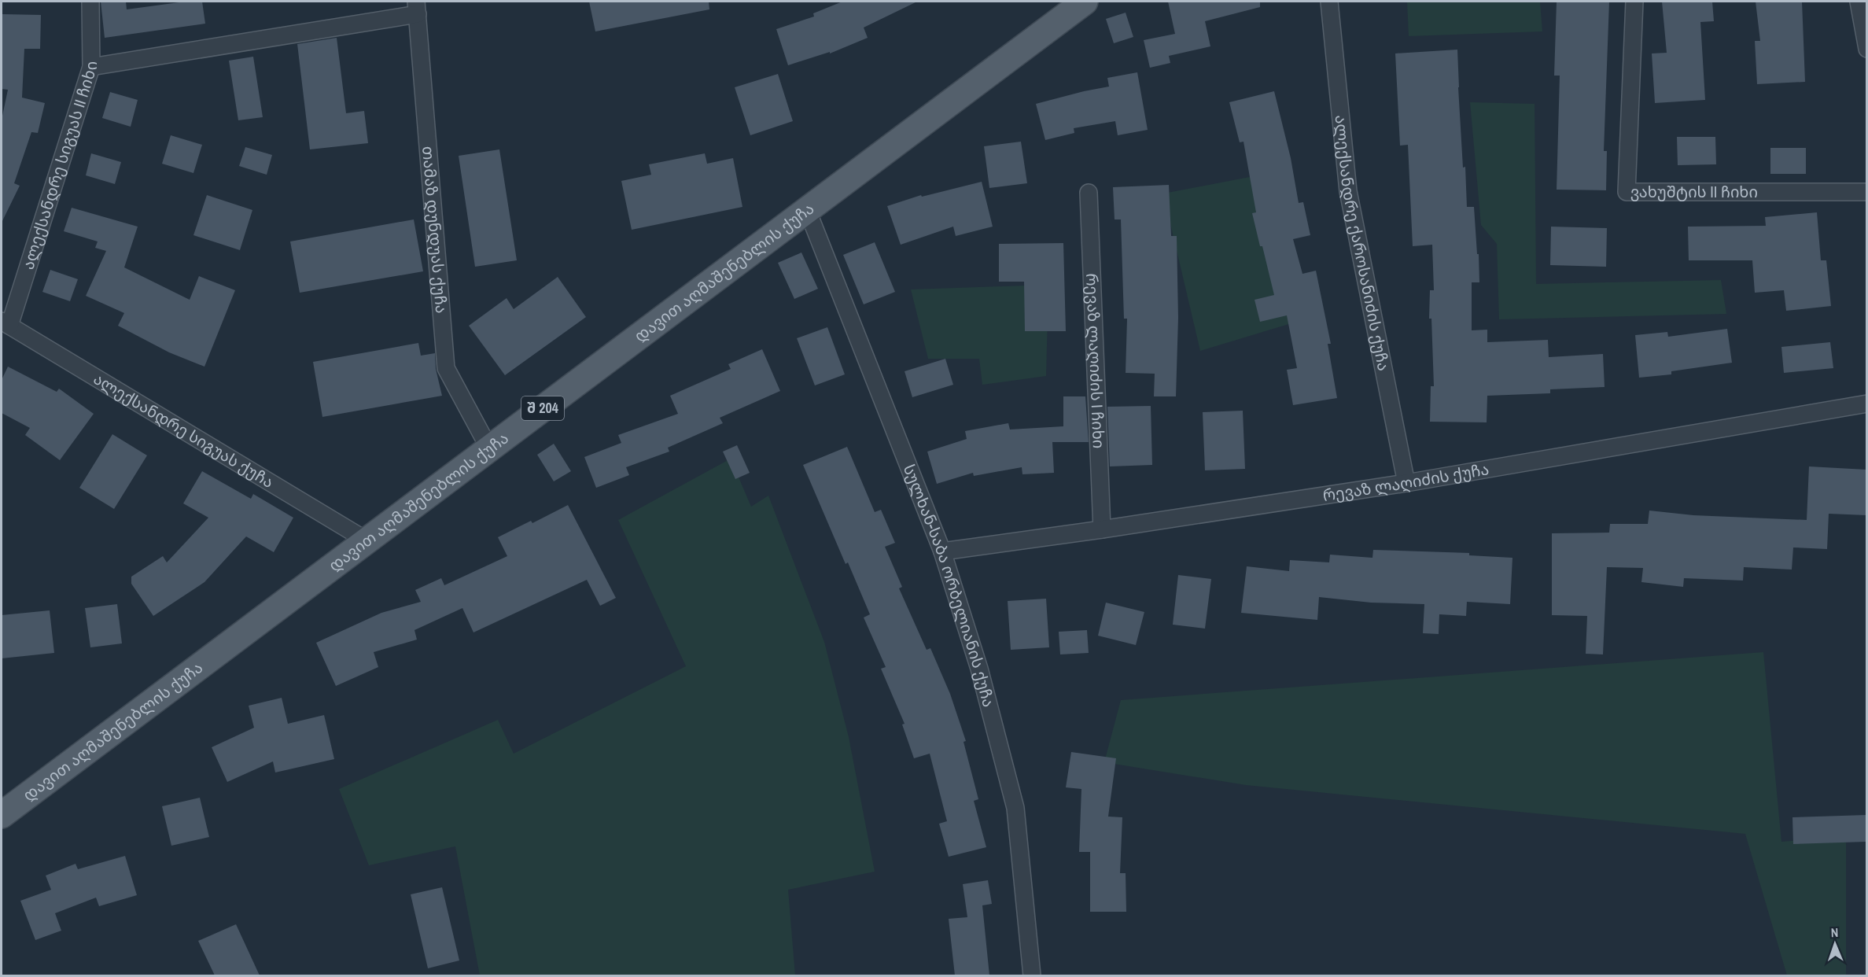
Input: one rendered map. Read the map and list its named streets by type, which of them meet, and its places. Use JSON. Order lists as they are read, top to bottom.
{
  "streets": {
    "main road": ["დავით აღმაშენებლის ქუჩა", "შ 204"],
    "street": [
      "ალექსანდრე სიგუას II ჩიხი",
      "ვახუშტის II ჩიხი",
      "თამაზ დუნდუას ქუჩა",
      "ალექსანდრე ქაროსანიძის ქუჩა",
      "რევაზ ლაღიძის I ჩიხი",
      "ალექსანდრე სიგუას ქუჩა",
      "რევაზ ლაღიძის ქუჩა",
      "სულხან-საბა ორბელიანის ქუჩა"
    ]
  },
  "crossings": [
    ["ალექსანდრე სიგუას II ჩიხი", "ალექსანდრე სიგუას ქუჩა"],
    ["თამაზ დუნდუას ქუჩა", "დავით აღმაშენებლის ქუჩა"],
    ["ალექსანდრე ქაროსანიძის ქუჩა", "რევაზ ლაღიძის ქუჩა"],
    ["დავით აღმაშენებლის ქუჩა", "ალექსანდრე სიგუას ქუჩა"],
    ["დავით აღმაშენებლის ქუჩა", "სულხან-საბა ორბელიანის ქუჩა"],
    ["რევაზ ლაღიძის I ჩიხი", "რევაზ ლაღიძის ქუჩა"],
    ["რევაზ ლაღიძის ქუჩა", "სულხან-საბა ორბელიანის ქუჩა"]
  ],
  "north": "top"
}
